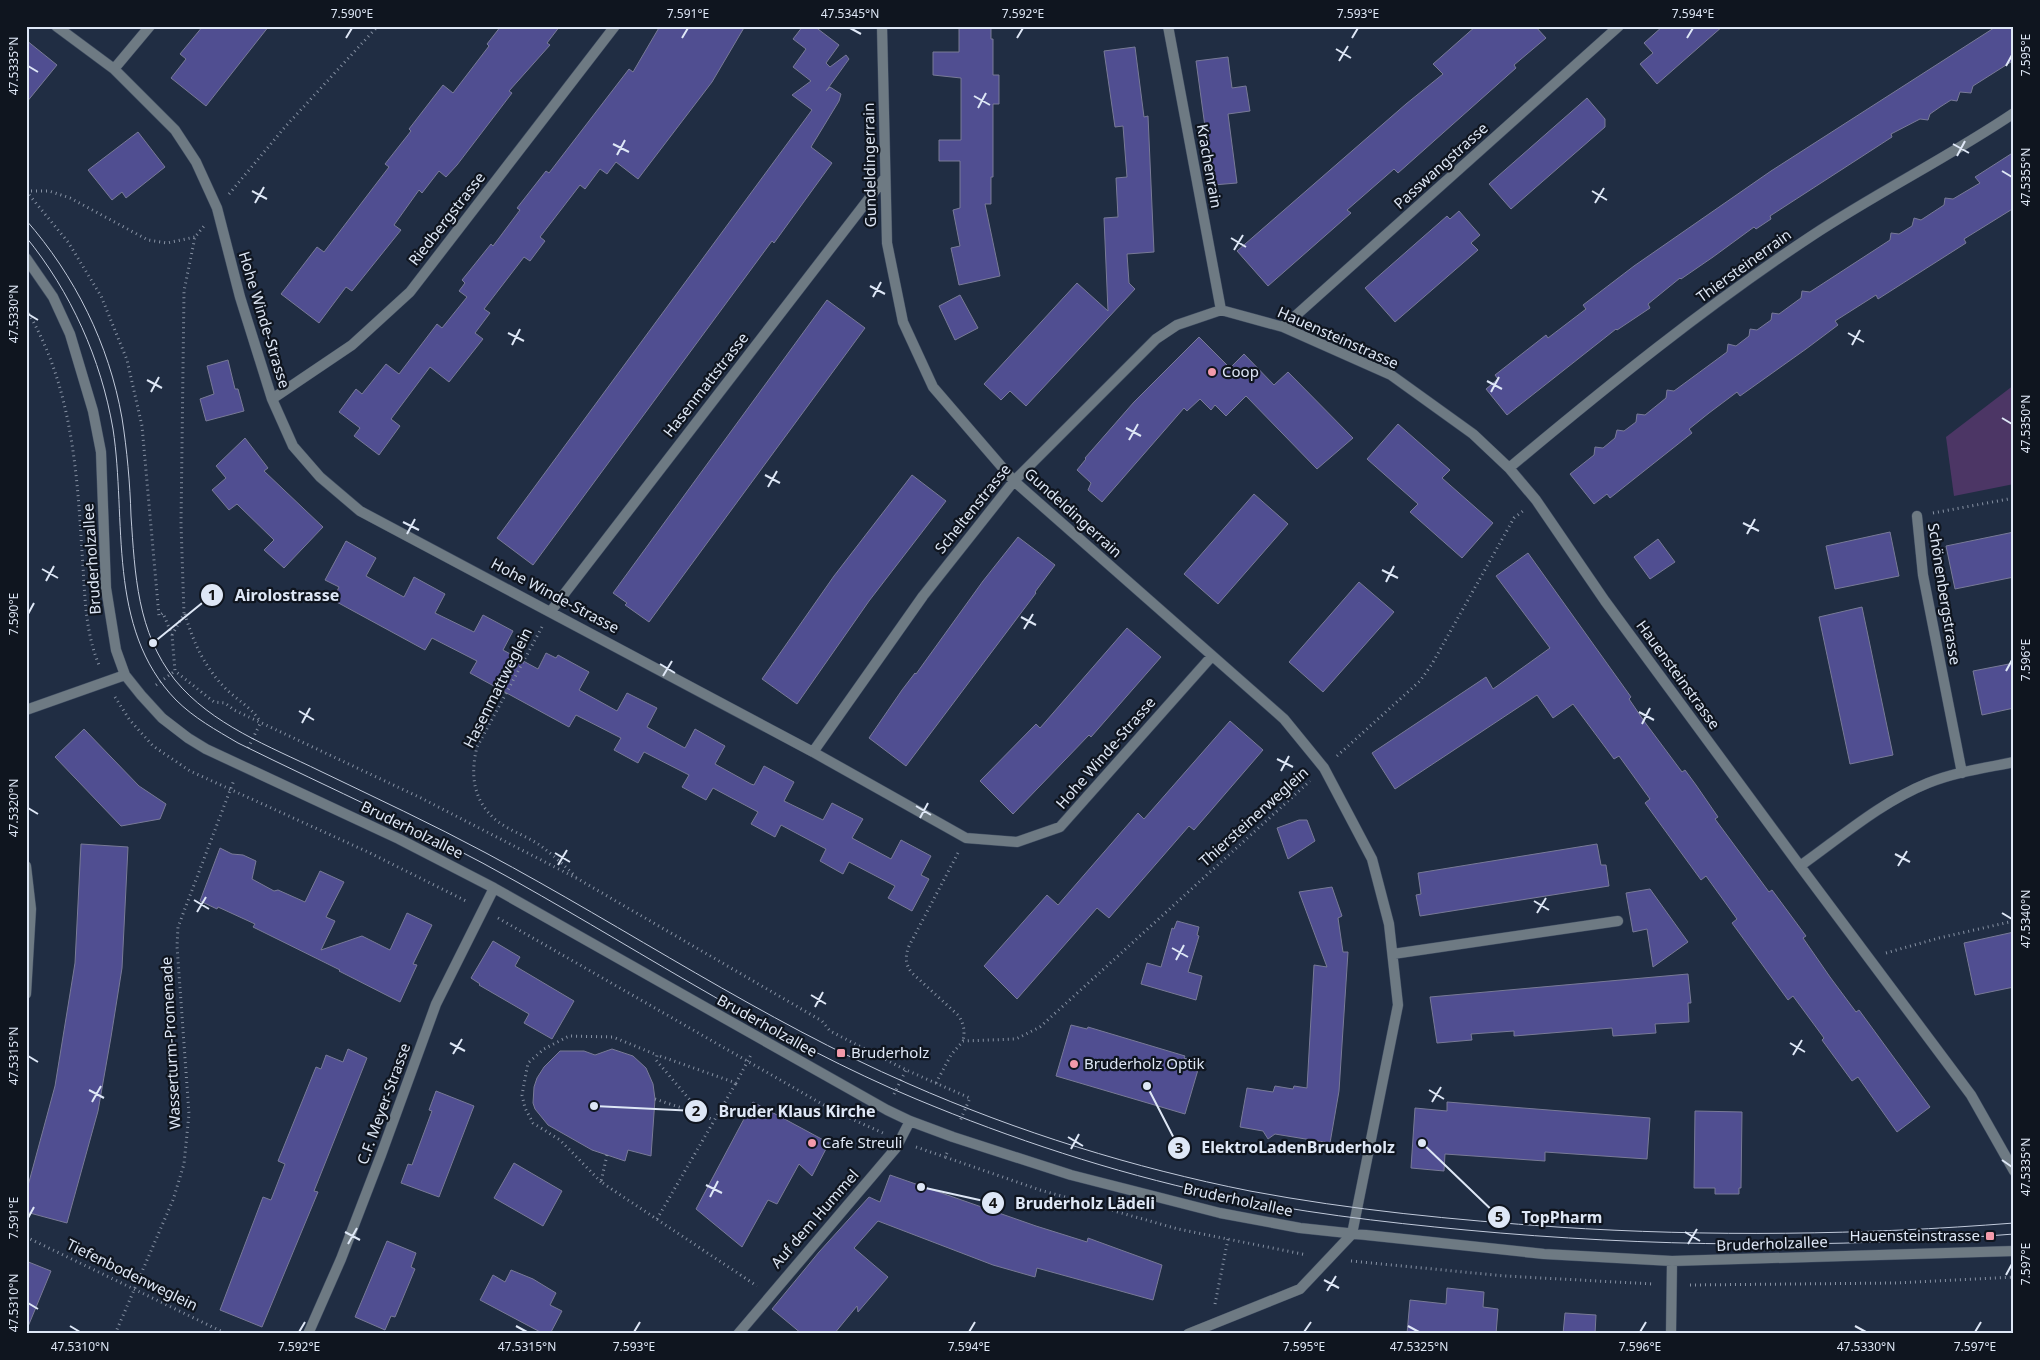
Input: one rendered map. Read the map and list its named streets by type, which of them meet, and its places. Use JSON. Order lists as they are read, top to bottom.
{
  "streets": {
    "street": [
      "Gundeldingerrain",
      "Krachenrain",
      "Passwangstrasse",
      "Riedbergstrasse",
      "Thiersteinerrain",
      "Hohe Winde-Strasse",
      "Hauensteinstrasse",
      "Hasenmattstrasse",
      "Scheltenstrasse",
      "Bruderholzallee",
      "Schönenbergstrasse",
      "C.F. Meyer-Strasse",
      "Auf dem Hummel"
    ],
    "path": [
      "Hasenmattweglein",
      "Thiersteinerweglein",
      "Wasserturm-Promenade",
      "Tiefenbodenweglein"
    ]
  },
  "crossings": [
    ["Gundeldingerrain", "Hohe Winde-Strasse"],
    ["Gundeldingerrain", "Hasenmattstrasse"],
    ["Gundeldingerrain", "Scheltenstrasse"],
    ["Gundeldingerrain", "Bruderholzallee"],
    ["Gundeldingerrain", "Thiersteinerweglein"],
    ["Krachenrain", "Hauensteinstrasse"],
    ["Krachenrain", "Scheltenstrasse"],
    ["Passwangstrasse", "Hauensteinstrasse"],
    ["Riedbergstrasse", "Hohe Winde-Strasse"],
    ["Thiersteinerrain", "Hauensteinstrasse"],
    ["Hohe Winde-Strasse", "Hasenmattstrasse"],
    ["Hohe Winde-Strasse", "Scheltenstrasse"],
    ["Hohe Winde-Strasse", "Hasenmattweglein"],
    ["Hauensteinstrasse", "Scheltenstrasse"],
    ["Hauensteinstrasse", "Thiersteinerweglein"],
    ["Hasenmattstrasse", "Hasenmattweglein"],
    ["Bruderholzallee", "C.F. Meyer-Strasse"],
    ["Bruderholzallee", "Auf dem Hummel"],
    ["Wasserturm-Promenade", "Tiefenbodenweglein"]
  ],
  "places": {
    "other": [
      "Coop",
      "Airolostrasse",
      "Bruderholz Optik",
      "ElektroLadenBruderholz",
      "Bruder Klaus Kirche",
      "Cafe Streuli",
      "TopPharm",
      "Bruderholz Lädeli"
    ],
    "transit": ["Bruderholz", "Hauensteinstrasse"]
  },
  "coordinates": [
    "7.590°E",
    "7.591°E",
    "47.5345°N",
    "7.592°E",
    "7.593°E",
    "7.594°E",
    "7.595°E",
    "47.5335°N",
    "47.5355°N",
    "47.5330°N",
    "47.5350°N",
    "7.596°E",
    "47.5320°N",
    "47.5340°N",
    "47.5315°N",
    "7.597°E",
    "47.5310°N",
    "47.5325°N"
  ]
}
